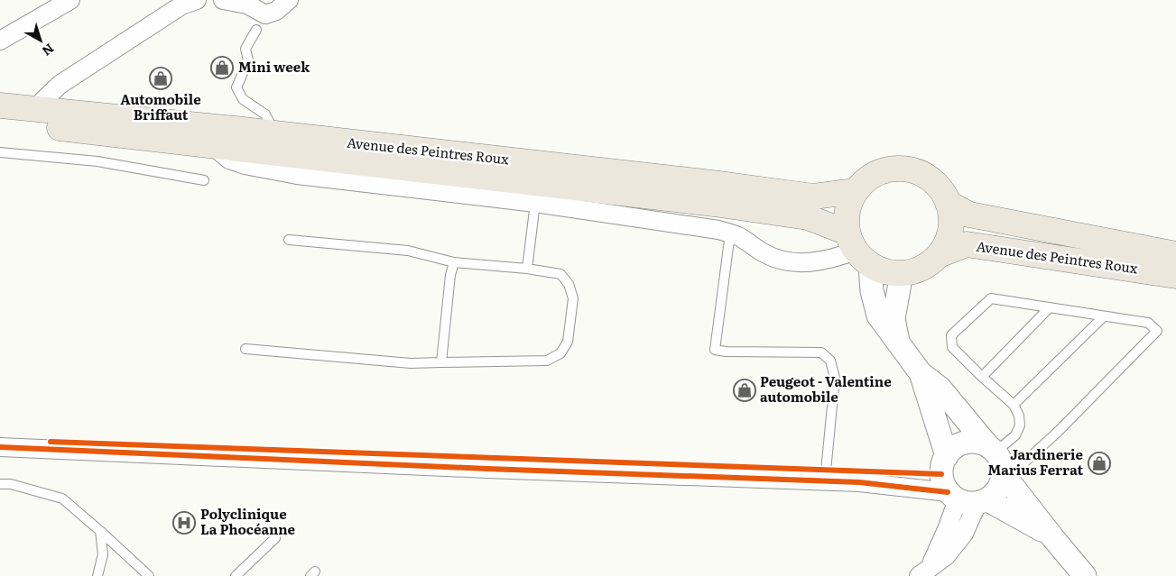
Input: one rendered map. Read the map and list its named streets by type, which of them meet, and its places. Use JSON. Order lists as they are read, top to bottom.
{
  "streets": {
    "main road": ["Avenue des Peintres Roux"]
  },
  "places": {
    "shop": [
      "Mini week",
      "Automobile Briffaut",
      "Peugeot - Valentine automobile",
      "Jardinerie Marius Ferrat"
    ],
    "hospital": ["Polyclinique La Phocéanne"]
  },
  "north": "bottom right"
}
